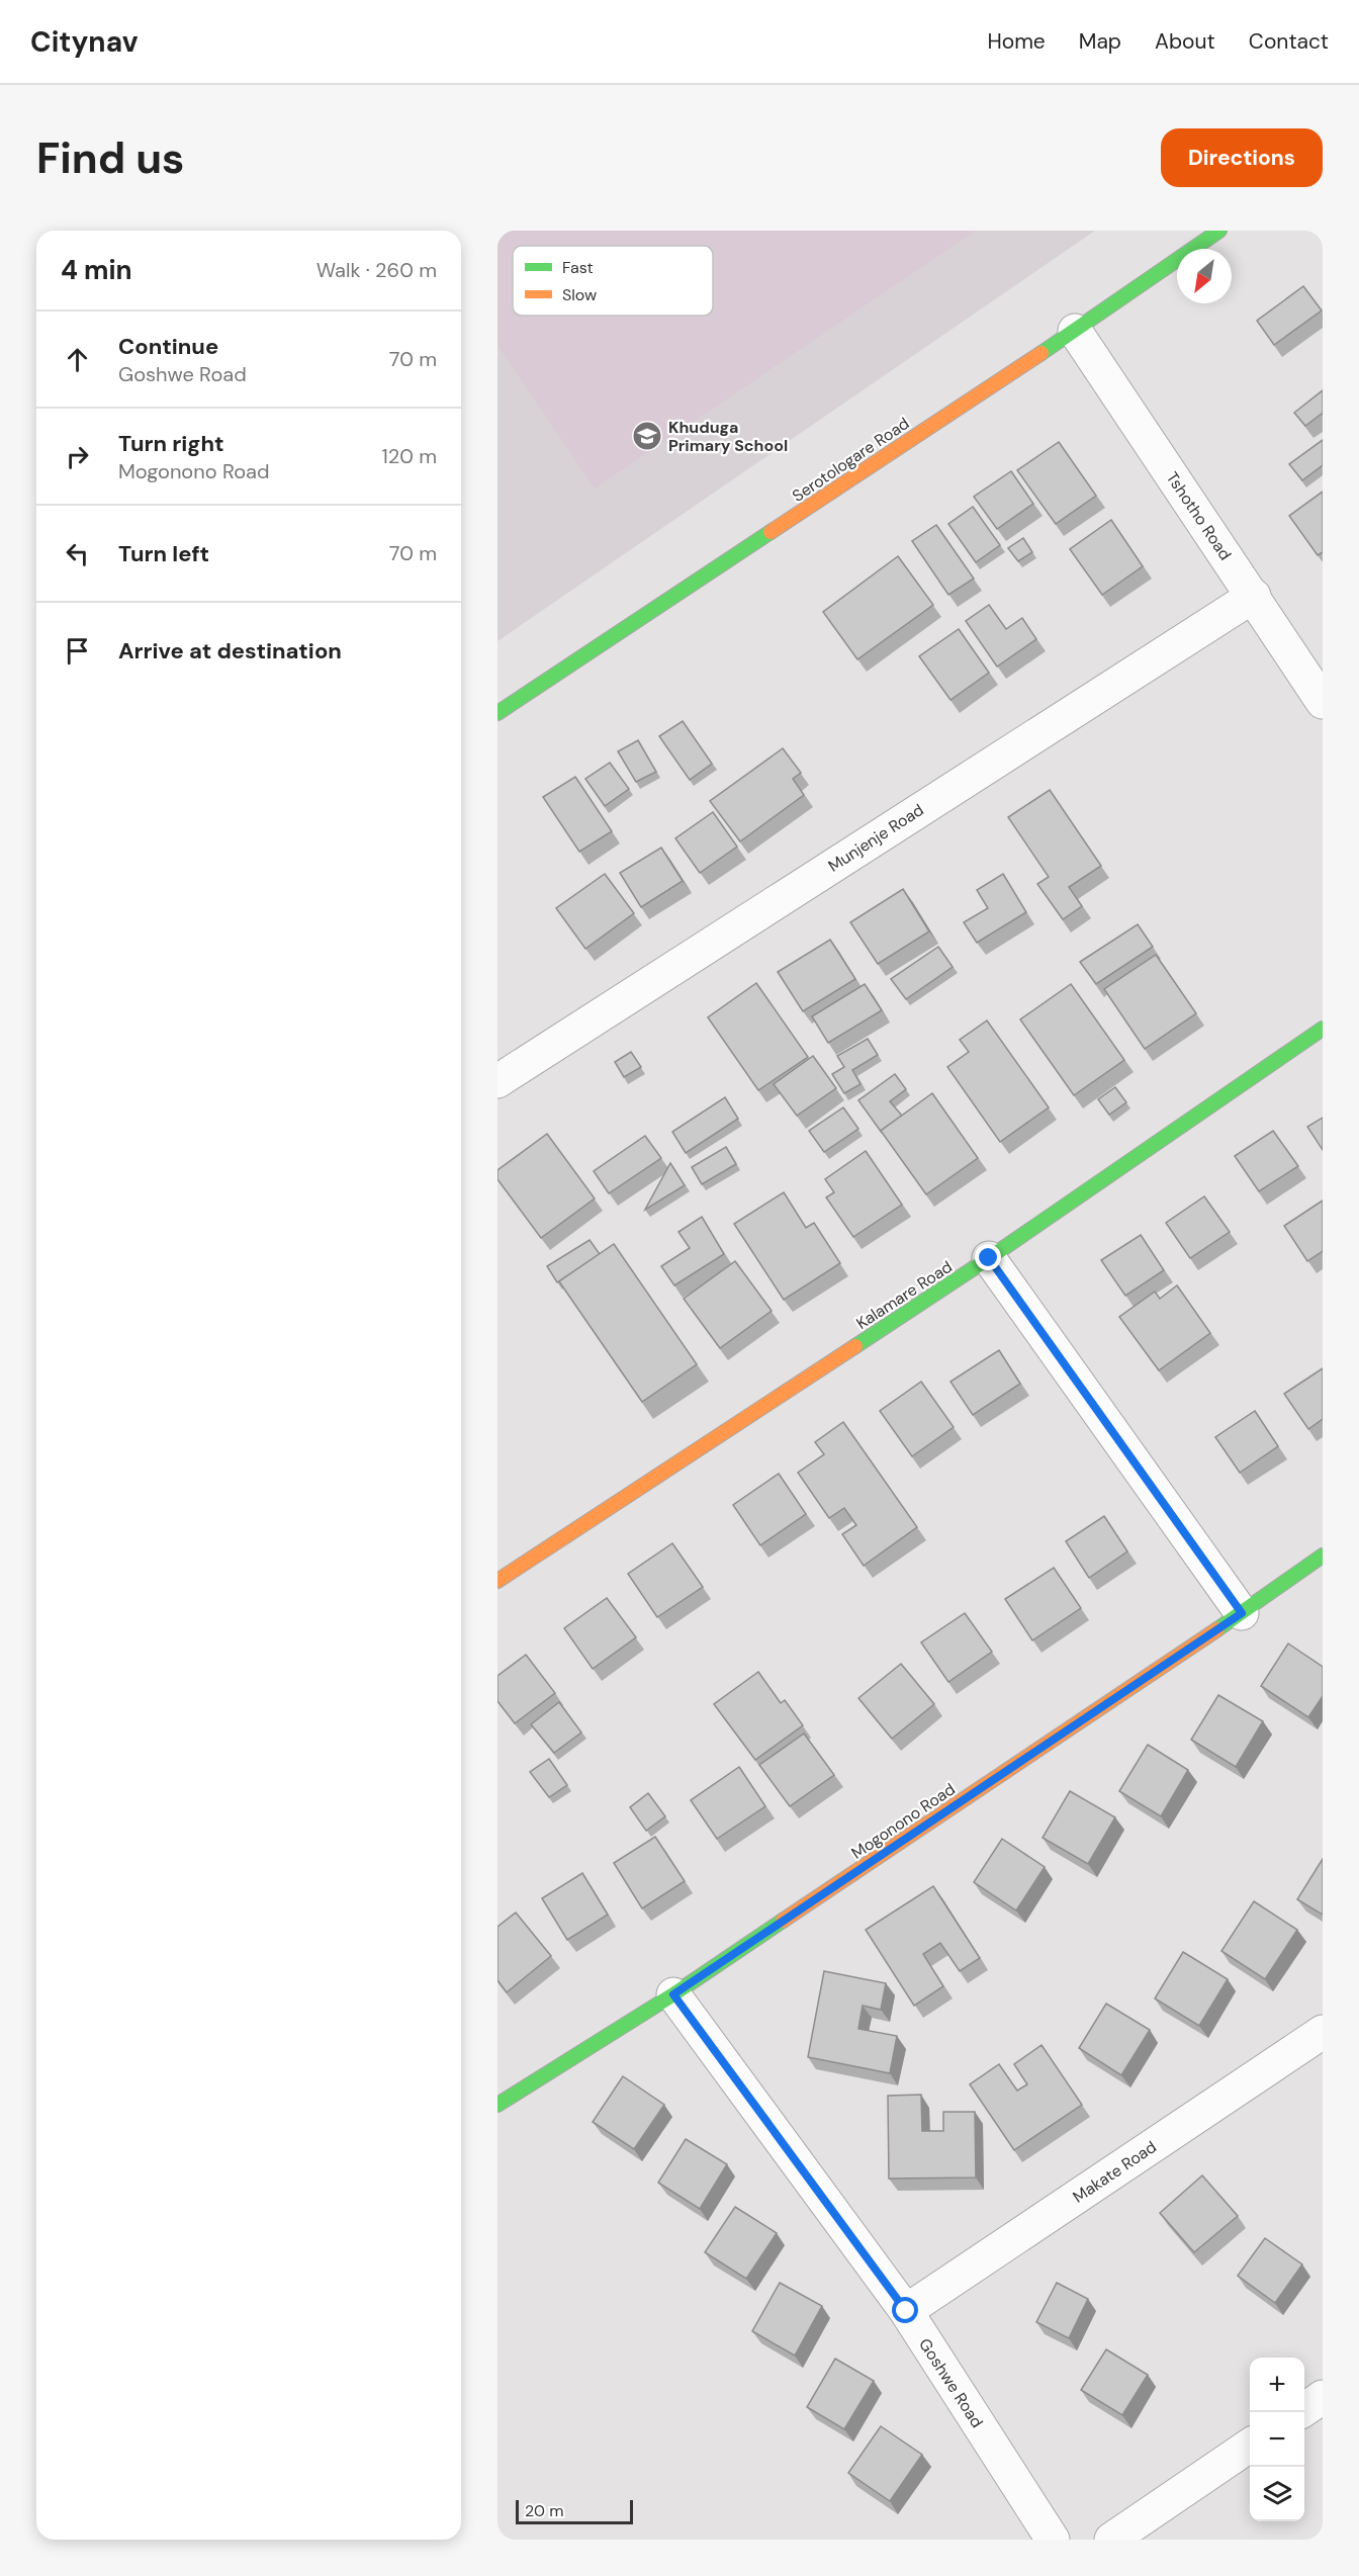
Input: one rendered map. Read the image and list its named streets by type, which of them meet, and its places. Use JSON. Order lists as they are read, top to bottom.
{
  "streets": {
    "street": [
      "Serotologare Road",
      "Tshotho Road",
      "Munjenje Road",
      "Kalamare Road",
      "Mogonono Road",
      "Makate Road",
      "Goshwe Road"
    ]
  },
  "crossings": [
    ["Serotologare Road", "Tshotho Road"],
    ["Tshotho Road", "Munjenje Road"],
    ["Mogonono Road", "Goshwe Road"],
    ["Makate Road", "Goshwe Road"]
  ],
  "places": {
    "school or university": ["Khuduga Primary School"]
  },
  "legend": ["Fast", "Slow"],
  "scale_bar": "20 m",
  "north": "bottom left",
  "page": {
    "header": "Citynav",
    "nav": [
      "Home",
      "Map",
      "About",
      "Contact"
    ],
    "buttons": "Directions",
    "title": "Find us",
    "heading": ["4 min", "Walk · 260 m"],
    "list": [
      ["Continue", "Goshwe Road", "70 m"],
      ["Turn right", "Mogonono Road", "120 m"],
      ["Turn left", "70 m"],
      "Arrive at destination"
    ],
    "map_buttons": ["+", "−"],
    "scale": "20 m"
  }
}
